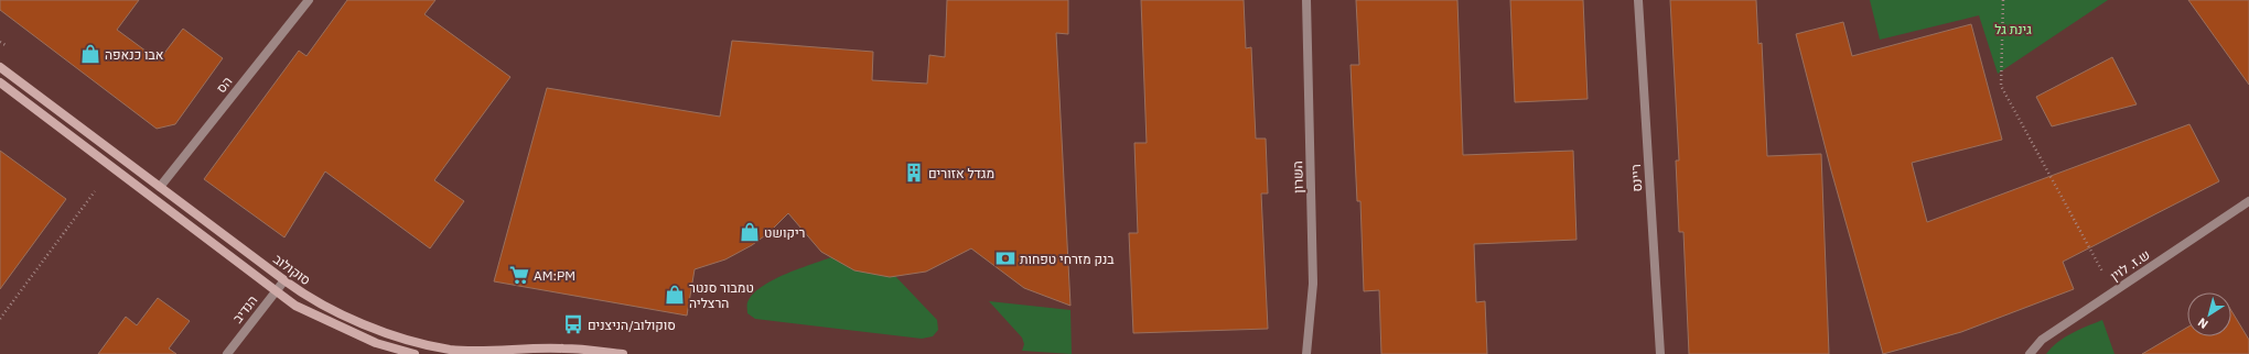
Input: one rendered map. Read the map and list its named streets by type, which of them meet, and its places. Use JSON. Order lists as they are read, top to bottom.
{
  "streets": {
    "street": [
      "הס",
      "השרון",
      "ריינס",
      "ש.ז. לוין",
      "סוקולוב",
      "הנדיב"
    ]
  },
  "crossings": [
    ["הס", "סוקולוב"],
    ["סוקולוב", "הנדיב"]
  ],
  "parks": ["גינת גל"],
  "places": {
    "shop": ["אבו כנאפה", "ריקושט", "טמבור סנטר הרצליה"],
    "building": ["מגדל אזורים"],
    "bank": ["בנק מזרחי טפחות"],
    "supermarket": ["AM:PM"],
    "bus stop": ["סוקולוב/הניצנים"]
  },
  "north": "bottom left"
}
